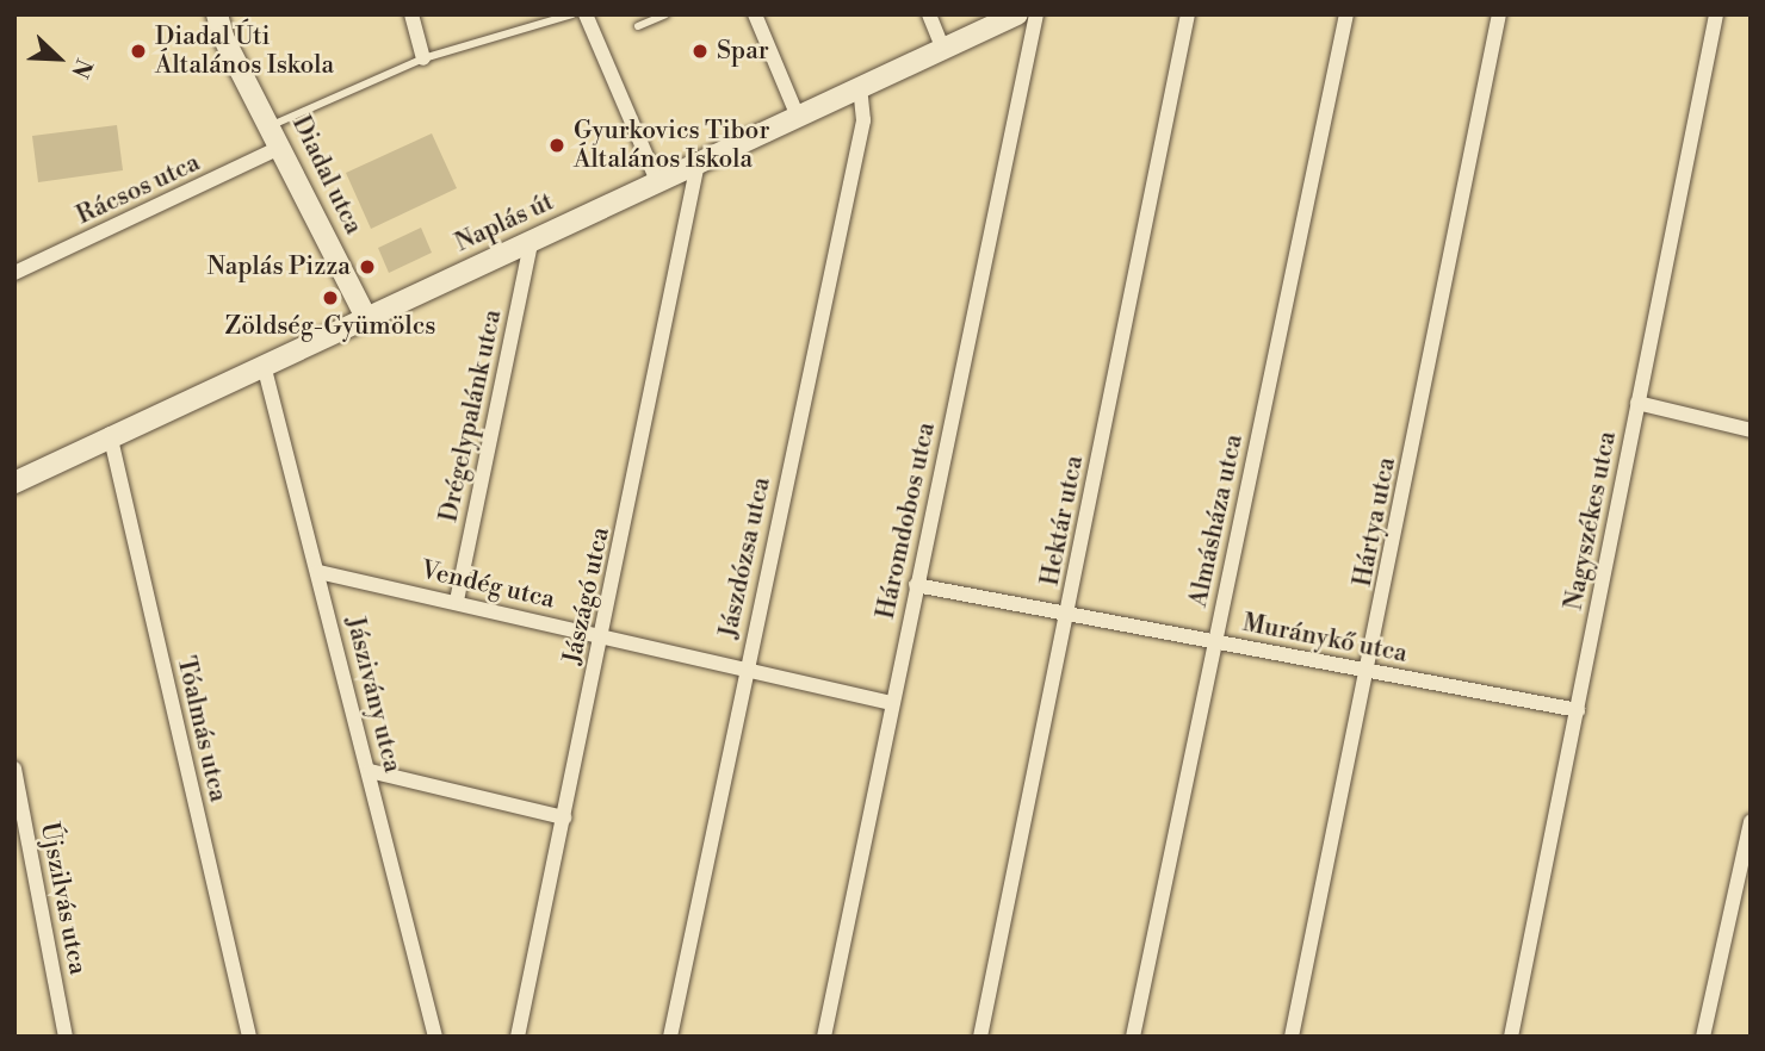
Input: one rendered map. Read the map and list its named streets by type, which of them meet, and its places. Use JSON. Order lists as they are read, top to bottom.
{
  "streets": {
    "street": [
      "Diadal utca",
      "Rácsos utca",
      "Naplás út",
      "Drégelypalánk utca",
      "Háromdobos utca",
      "Hektár utca",
      "Almásháza utca",
      "Nagyszékes utca",
      "Hártya utca",
      "Jászdózsa utca",
      "Vendég utca",
      "Jászágó utca",
      "Muránykő utca",
      "Jászivány utca",
      "Tóalmás utca",
      "Újszilvás utca"
    ]
  },
  "crossings": [
    ["Diadal utca", "Rácsos utca"],
    ["Diadal utca", "Naplás út"],
    ["Naplás út", "Drégelypalánk utca"],
    ["Naplás út", "Jászdózsa utca"],
    ["Naplás út", "Jászágó utca"],
    ["Naplás út", "Jászivány utca"],
    ["Naplás út", "Tóalmás utca"],
    ["Drégelypalánk utca", "Vendég utca"],
    ["Háromdobos utca", "Vendég utca"],
    ["Háromdobos utca", "Muránykő utca"],
    ["Hektár utca", "Muránykő utca"],
    ["Almásháza utca", "Muránykő utca"],
    ["Nagyszékes utca", "Muránykő utca"],
    ["Hártya utca", "Muránykő utca"],
    ["Jászdózsa utca", "Vendég utca"],
    ["Vendég utca", "Jászágó utca"],
    ["Vendég utca", "Jászivány utca"]
  ],
  "places": [
    "Diadal Úti Általános Iskola",
    "Spar",
    "Gyurkovics Tibor Általános Iskola",
    "Naplás Pizza",
    "Zöldség-Gyümölcs"
  ],
  "north": "bottom right"
}
